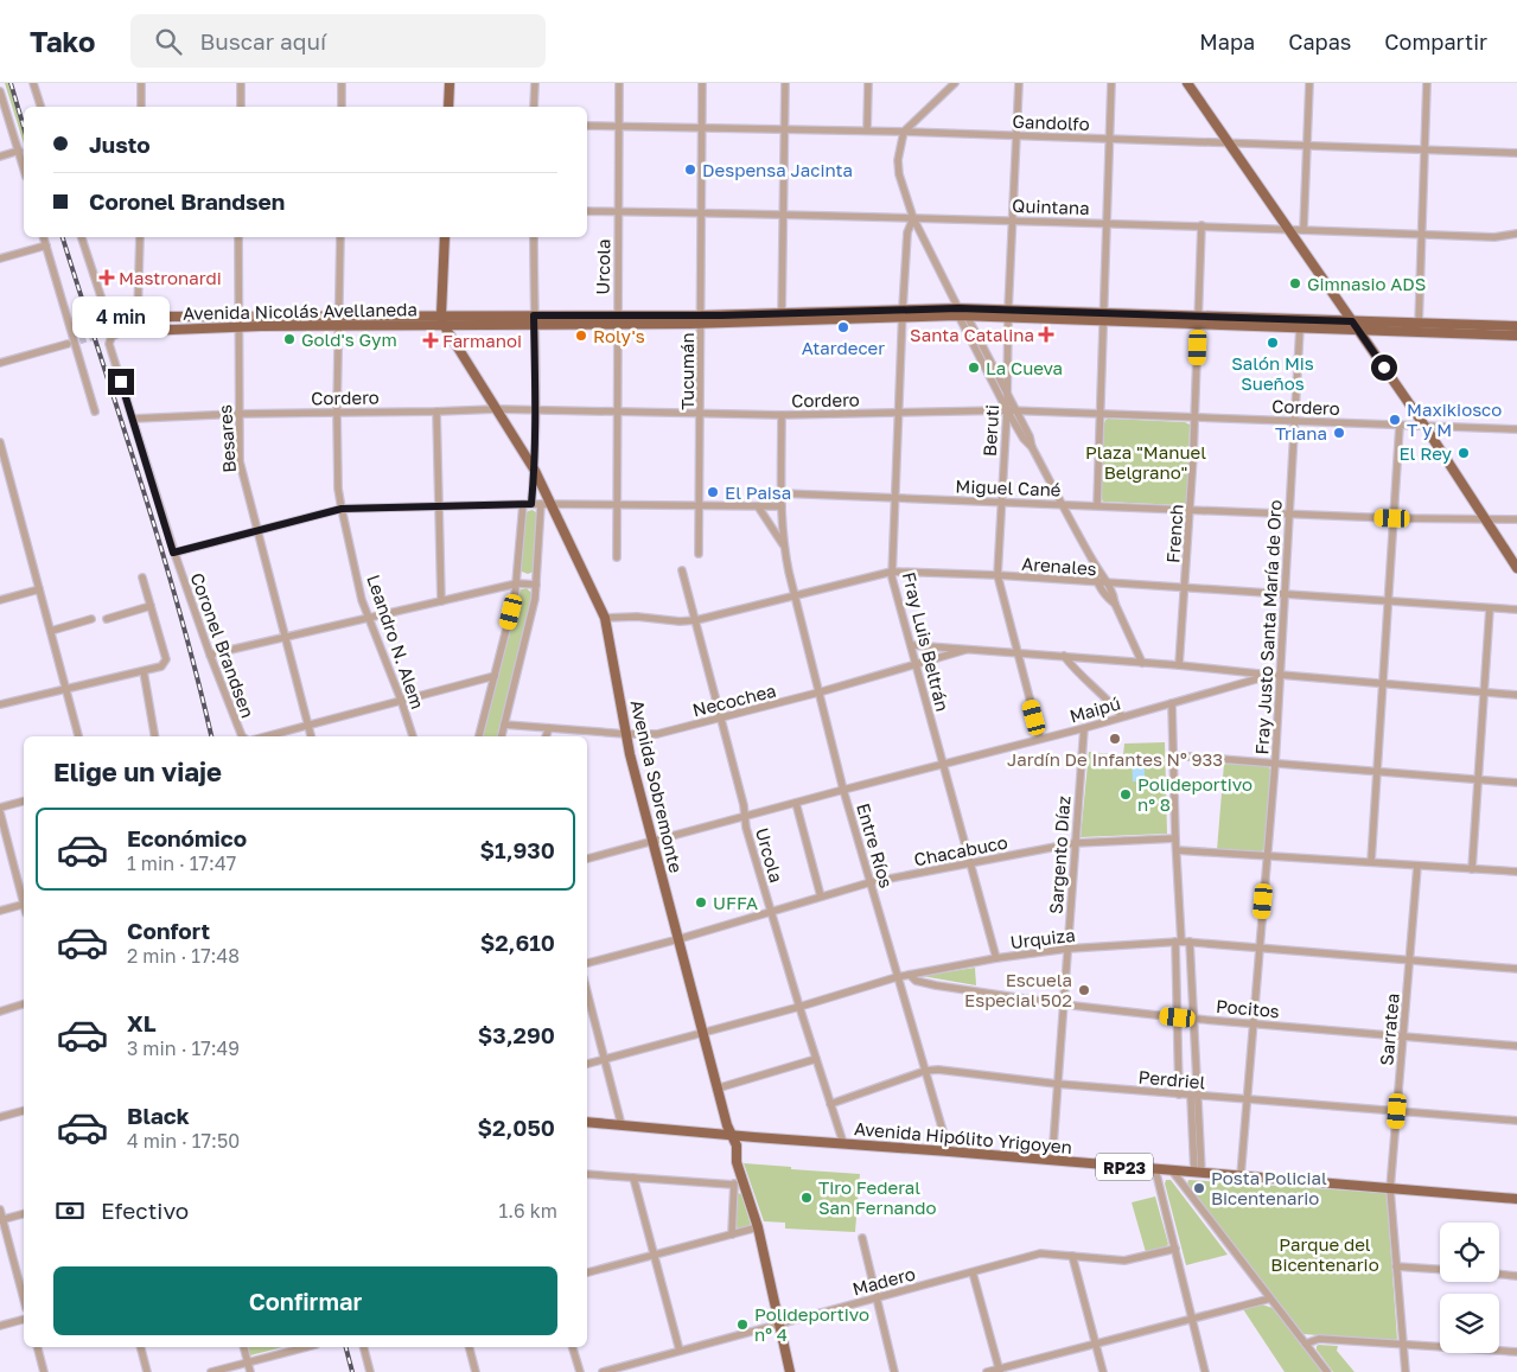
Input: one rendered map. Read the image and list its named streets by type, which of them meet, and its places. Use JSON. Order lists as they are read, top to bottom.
{
  "streets": {
    "main road": [
      "Avenida Nicolás Avellaneda",
      "Avenida Sobremonte",
      "Avenida Hipólito Yrigoyen",
      "RP23"
    ],
    "street": [
      "Gandolfo",
      "Quintana",
      "Urcola",
      "Tucumán",
      "Cordero",
      "Beruti",
      "Besares",
      "Miguel Cané",
      "French",
      "Arenales",
      "Fray Justo Santa María de Oro",
      "Leandro N. Alem",
      "Fray Luis Beltrán",
      "Coronel Brandsen",
      "Necochea",
      "Maipú",
      "Entre Ríos",
      "Chacabuco",
      "Sargento Díaz",
      "Urquiza",
      "Pocitos",
      "Sarratea",
      "Perdriel",
      "Madero"
    ]
  },
  "crossings": [
    ["Gandolfo", "Urcola"],
    ["Gandolfo", "Tucumán"],
    ["Gandolfo", "Beruti"],
    ["Quintana", "Urcola"],
    ["Quintana", "Tucumán"],
    ["Quintana", "Beruti"],
    ["Quintana", "French"],
    ["Quintana", "Fray Luis Beltrán"],
    ["Urcola", "Avenida Nicolás Avellaneda"],
    ["Urcola", "Cordero"],
    ["Urcola", "Arenales"],
    ["Urcola", "Necochea"],
    ["Urcola", "Maipú"],
    ["Urcola", "Chacabuco"],
    ["Urcola", "Urquiza"],
    ["Urcola", "Perdriel"],
    ["Urcola", "Avenida Hipólito Yrigoyen"],
    ["Avenida Nicolás Avellaneda", "Tucumán"],
    ["Avenida Nicolás Avellaneda", "Beruti"],
    ["Avenida Nicolás Avellaneda", "Besares"],
    ["Avenida Nicolás Avellaneda", "French"],
    ["Avenida Nicolás Avellaneda", "Fray Justo Santa María de Oro"],
    ["Avenida Nicolás Avellaneda", "Leandro N. Alem"],
    ["Avenida Nicolás Avellaneda", "Fray Luis Beltrán"],
    ["Avenida Nicolás Avellaneda", "Coronel Brandsen"],
    ["Avenida Nicolás Avellaneda", "Avenida Sobremonte"],
    ["Tucumán", "Cordero"],
    ["Cordero", "Beruti"],
    ["Cordero", "Besares"],
    ["Cordero", "French"],
    ["Cordero", "Fray Justo Santa María de Oro"],
    ["Cordero", "Leandro N. Alem"],
    ["Cordero", "Fray Luis Beltrán"],
    ["Cordero", "Coronel Brandsen"],
    ["Cordero", "Avenida Sobremonte"],
    ["Cordero", "Entre Ríos"],
    ["Beruti", "Miguel Cané"],
    ["Beruti", "Arenales"],
    ["Beruti", "Necochea"],
    ["Beruti", "Maipú"],
    ["Miguel Cané", "French"],
    ["Miguel Cané", "Fray Justo Santa María de Oro"],
    ["Miguel Cané", "Fray Luis Beltrán"],
    ["Miguel Cané", "Entre Ríos"],
    ["French", "Arenales"],
    ["French", "Necochea"],
    ["Arenales", "Fray Justo Santa María de Oro"],
    ["Arenales", "Fray Luis Beltrán"],
    ["Arenales", "Avenida Sobremonte"],
    ["Arenales", "Entre Ríos"],
    ["Fray Justo Santa María de Oro", "Necochea"],
    ["Fray Justo Santa María de Oro", "Maipú"],
    ["Fray Justo Santa María de Oro", "Urquiza"],
    ["Fray Justo Santa María de Oro", "Pocitos"],
    ["Fray Justo Santa María de Oro", "Perdriel"],
    ["Fray Justo Santa María de Oro", "Avenida Hipólito Yrigoyen"],
    ["Fray Luis Beltrán", "Necochea"],
    ["Fray Luis Beltrán", "Maipú"],
    ["Fray Luis Beltrán", "Chacabuco"],
    ["Fray Luis Beltrán", "Urquiza"],
    ["Necochea", "Maipú"],
    ["Necochea", "Avenida Sobremonte"],
    ["Necochea", "Entre Ríos"],
    ["Maipú", "Avenida Sobremonte"],
    ["Maipú", "Entre Ríos"],
    ["Maipú", "Sargento Díaz"],
    ["Avenida Sobremonte", "Chacabuco"],
    ["Avenida Sobremonte", "Urquiza"],
    ["Avenida Sobremonte", "Avenida Hipólito Yrigoyen"],
    ["Avenida Sobremonte", "Madero"],
    ["Entre Ríos", "Chacabuco"],
    ["Entre Ríos", "Urquiza"],
    ["Entre Ríos", "Perdriel"],
    ["Entre Ríos", "Avenida Hipólito Yrigoyen"],
    ["Chacabuco", "Sargento Díaz"],
    ["Sargento Díaz", "Urquiza"],
    ["Sargento Díaz", "Pocitos"],
    ["Sargento Díaz", "Perdriel"],
    ["Sargento Díaz", "Avenida Hipólito Yrigoyen"],
    ["Urquiza", "Pocitos"],
    ["Urquiza", "Sarratea"],
    ["Pocitos", "Sarratea"],
    ["Sarratea", "Perdriel"],
    ["Sarratea", "Avenida Hipólito Yrigoyen"]
  ],
  "parks": ["Plaza \"Manuel Belgrano\"", "Parque del Bicentenario"],
  "places": {
    "other": [
      "Despensa Jacinta",
      "Gimnasio ADS",
      "Atardecer",
      "Roly's",
      "Gold's Gym",
      "Salón Mis Sueños",
      "La Cueva",
      "Maxikiosco T y M",
      "Triana",
      "El Rey",
      "El Paisa",
      "Jardín De Infantes Nº 933",
      "Polideportivo n° 8",
      "UFFA",
      "Escuela Especial 502",
      "Posta Policial Bicentenario",
      "Tiro Federal San Fernando",
      "Polideportivo nº 4"
    ],
    "health": ["Mastronardi", "Santa Catalina", "Farmanoi"]
  },
  "page": {
    "header": "Tako",
    "search": "Buscar aquí",
    "nav": ["Mapa", "Capas", "Compartir"],
    "banner": ["Justo", "Coronel Brandsen"],
    "bubble": "4 min",
    "heading": "Elige un viaje",
    "list": [
      {
        "name": "Económico",
        "note": "1 min · 17:47",
        "value": "$1,930"
      },
      {
        "name": "Confort",
        "note": "2 min · 17:48",
        "value": "$2,610"
      },
      {
        "name": "XL",
        "note": "3 min · 17:49",
        "value": "$3,290"
      },
      {
        "name": "Black",
        "note": "4 min · 17:50",
        "value": "$2,050"
      }
    ],
    "pay": ["Efectivo", "1.6 km"],
    "buttons": "Confirmar"
  }
}
